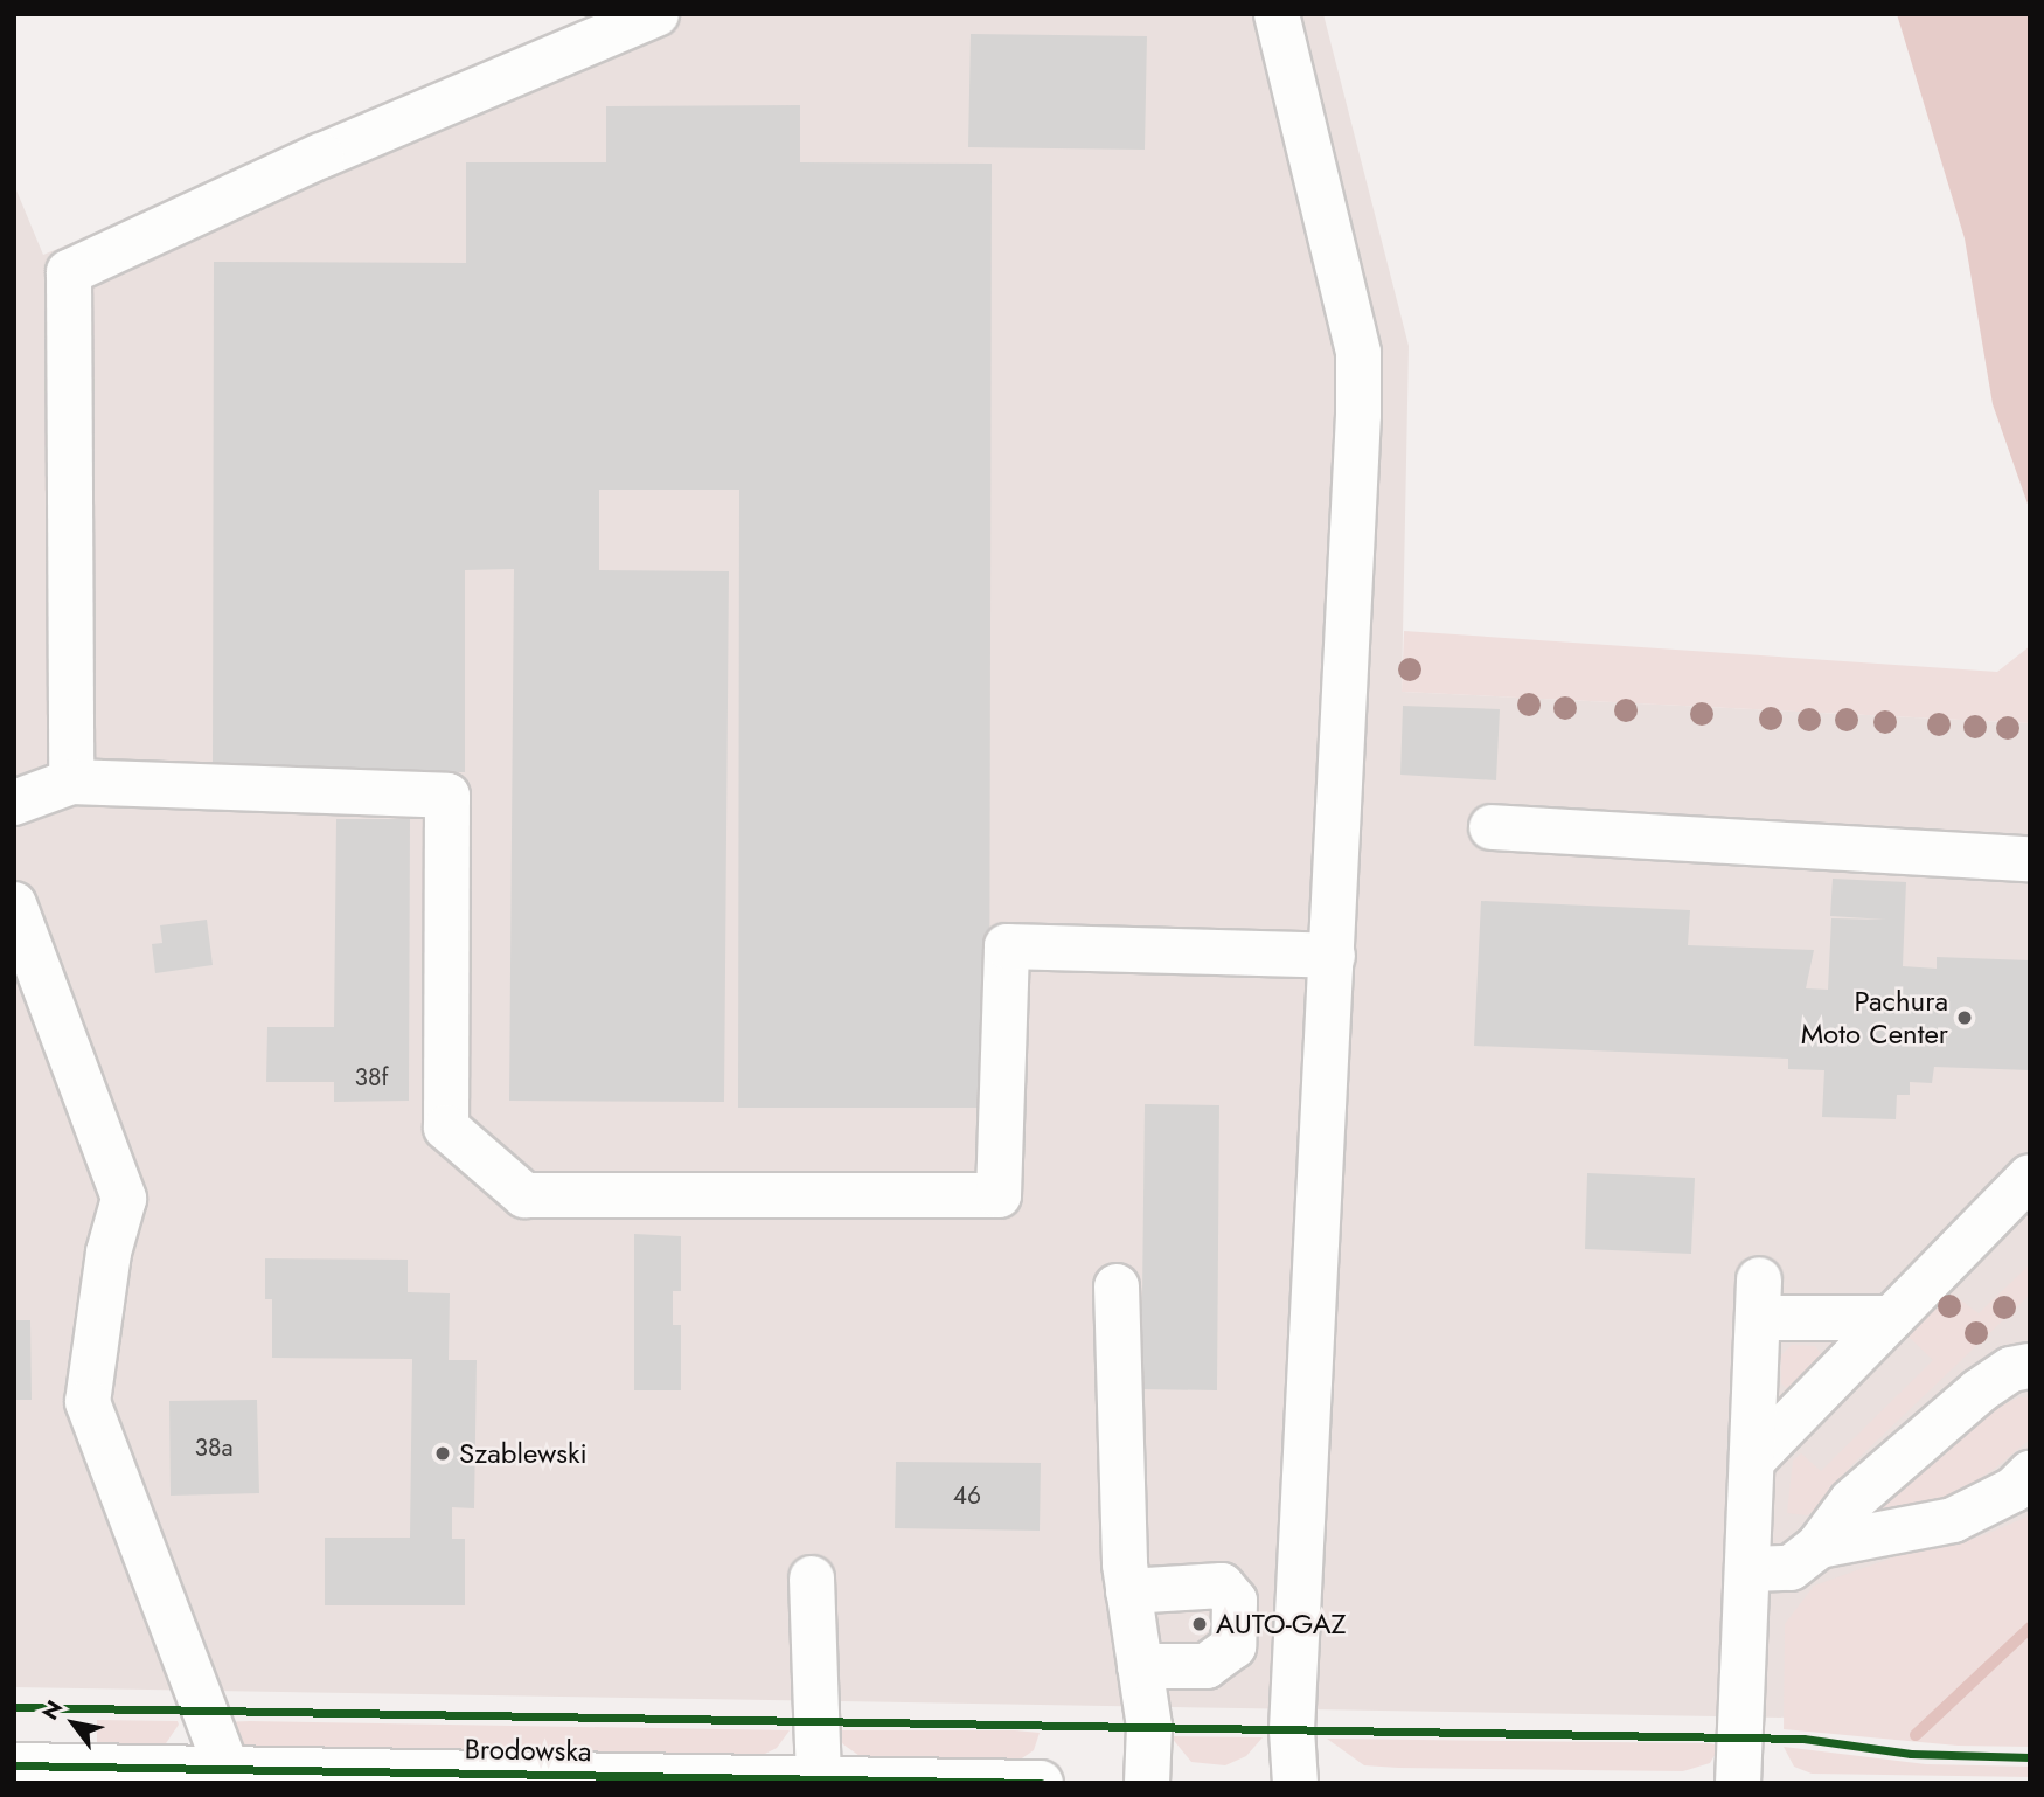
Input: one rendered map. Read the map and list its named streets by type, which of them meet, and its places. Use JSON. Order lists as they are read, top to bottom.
{
  "streets": {
    "street": ["Brodowska"]
  },
  "places": ["Pachura Moto Center", "Szablewski", "AUTO-GAZ"],
  "house_numbers": ["38f", "38a", "46"],
  "north": "top left"
}
